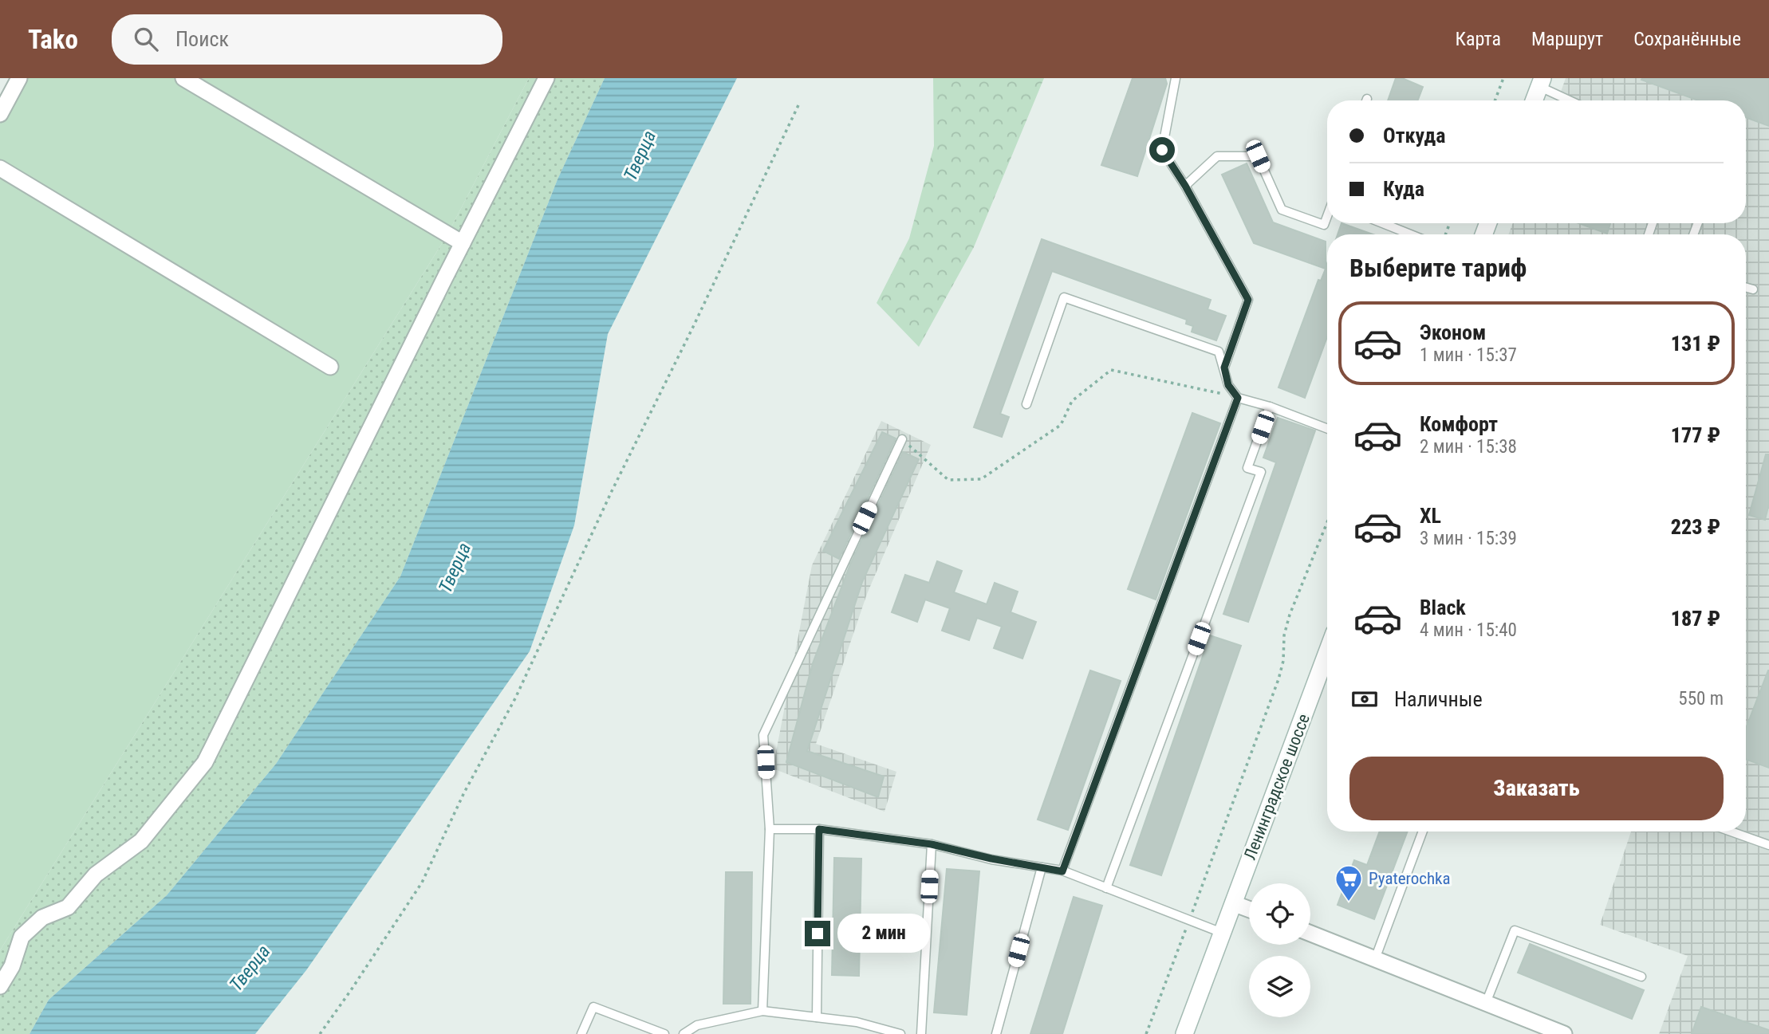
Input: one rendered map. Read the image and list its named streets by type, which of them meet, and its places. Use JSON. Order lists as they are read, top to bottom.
{
  "streets": {
    "main road": ["Ленинградское шоссе"]
  },
  "water": ["Тверца"],
  "places": {
    "supermarket": ["Pyaterochka"]
  },
  "page": {
    "header": "Tako",
    "search": "Поиск",
    "nav": ["Карта", "Маршрут", "Сохранённые"],
    "banner": ["Откуда", "Куда"],
    "heading": "Выберите тариф",
    "list": [
      {
        "name": "Эконом",
        "note": "1 мин · 15:37",
        "value": "131 ₽"
      },
      {
        "name": "Комфорт",
        "note": "2 мин · 15:38",
        "value": "177 ₽"
      },
      {
        "name": "XL",
        "note": "3 мин · 15:39",
        "value": "223 ₽"
      },
      {
        "name": "Black",
        "note": "4 мин · 15:40",
        "value": "187 ₽"
      }
    ],
    "pay": ["Наличные", "550 m"],
    "buttons": "Заказать",
    "bubble": "2 мин"
  }
}
